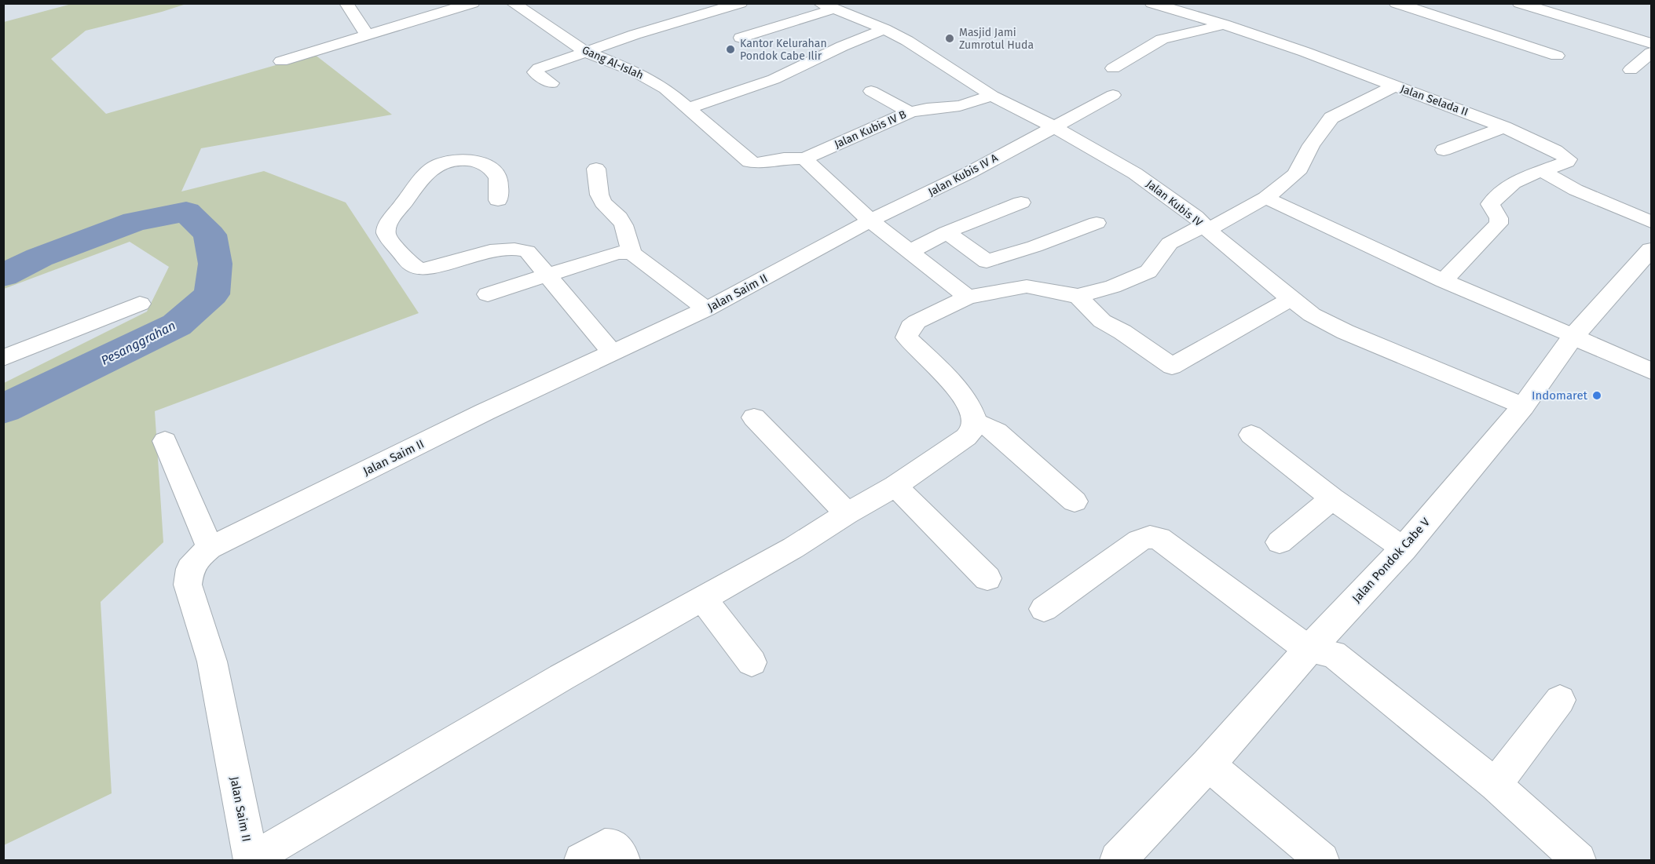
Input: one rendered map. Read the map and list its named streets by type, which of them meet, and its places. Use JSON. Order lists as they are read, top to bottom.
{
  "streets": {
    "street": [
      "Gang Al-Islah",
      "Jalan Selada II",
      "Jalan Kubis IV B",
      "Jalan Kubis IV A",
      "Jalan Kubis IV",
      "Jalan Saim II",
      "Jalan Pondok Cabe V"
    ]
  },
  "crossings": [
    ["Gang Al-Islah", "Jalan Kubis IV B"],
    ["Jalan Kubis IV B", "Jalan Kubis IV"],
    ["Jalan Kubis IV A", "Jalan Kubis IV"],
    ["Jalan Kubis IV A", "Jalan Saim II"],
    ["Jalan Kubis IV", "Jalan Pondok Cabe V"]
  ],
  "water": ["Pesanggrahan"],
  "places": ["Masjid Jami Zumrotul Huda", "Kantor Kelurahan Pondok Cabe Ilir", "Indomaret"]
}
